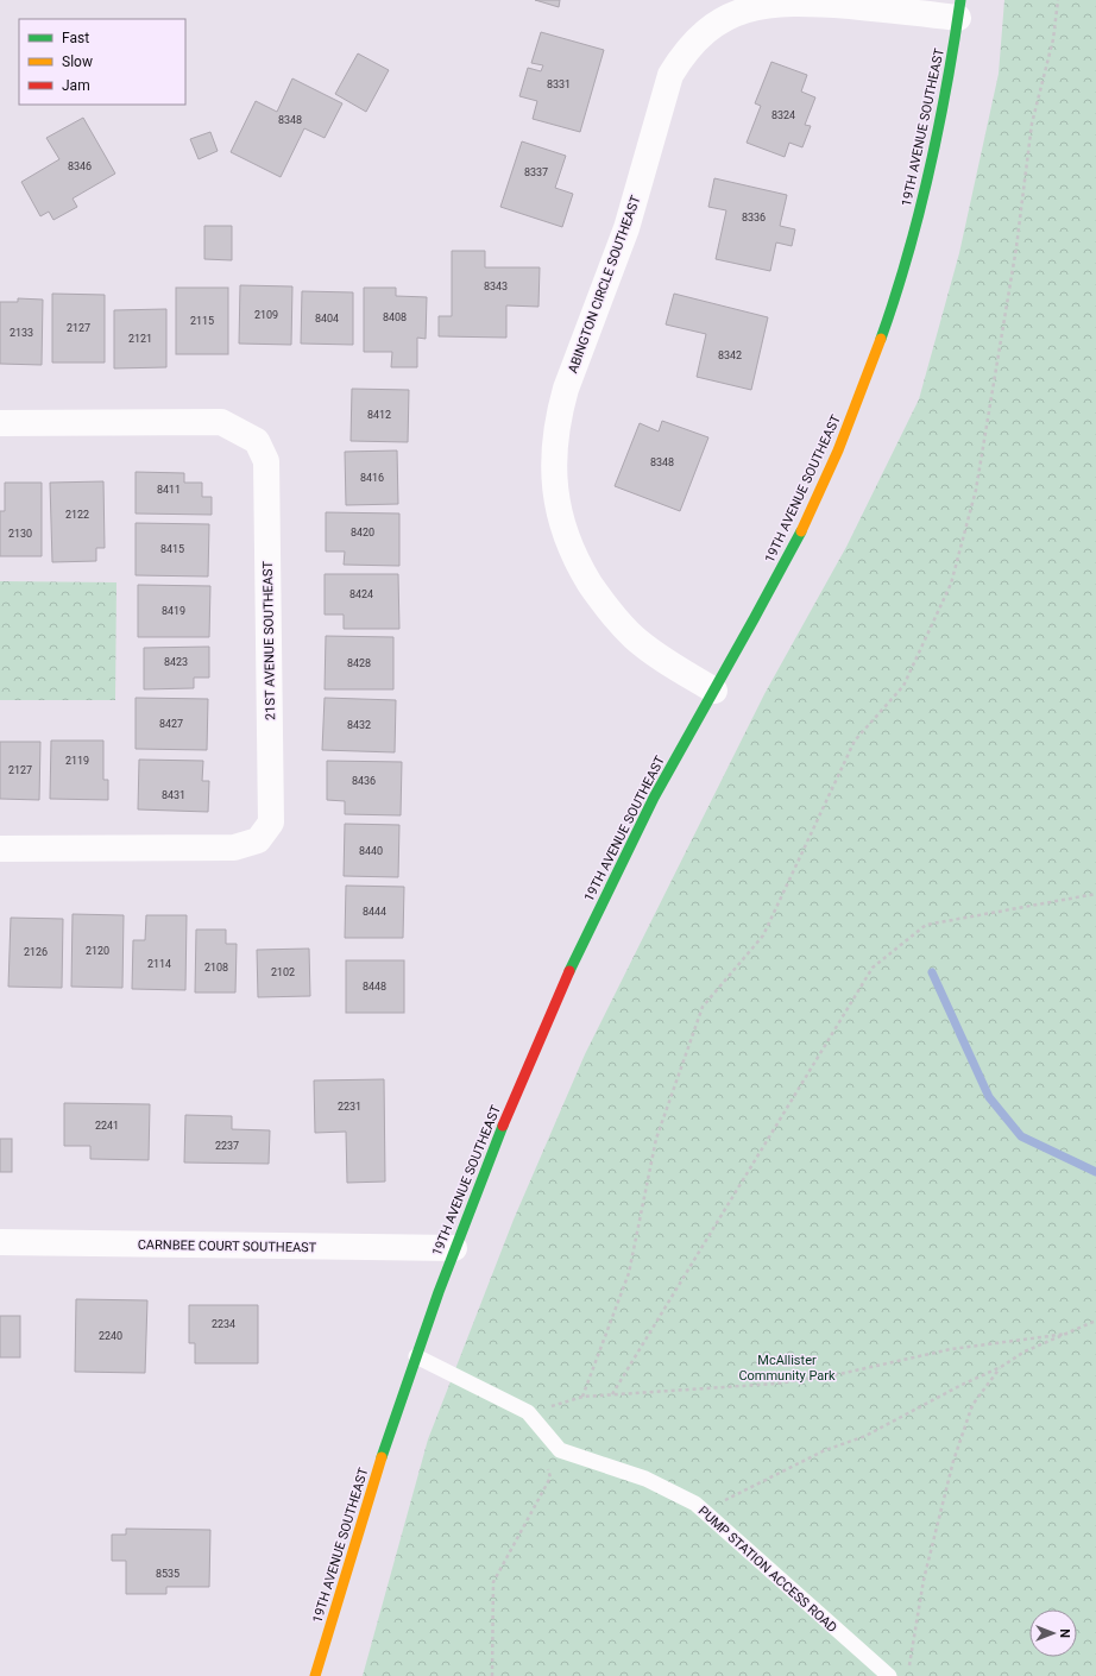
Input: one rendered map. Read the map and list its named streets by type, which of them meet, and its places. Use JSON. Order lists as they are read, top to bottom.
{
  "streets": {
    "street": [
      "19TH AVENUE SOUTHEAST",
      "ABINGTON CIRCLE SOUTHEAST",
      "21ST AVENUE SOUTHEAST",
      "CARNBEE COURT SOUTHEAST"
    ],
    "lane": ["PUMP STATION ACCESS ROAD"]
  },
  "crossings": [
    ["19TH AVENUE SOUTHEAST", "ABINGTON CIRCLE SOUTHEAST"],
    ["19TH AVENUE SOUTHEAST", "CARNBEE COURT SOUTHEAST"],
    ["19TH AVENUE SOUTHEAST", "PUMP STATION ACCESS ROAD"]
  ],
  "parks": ["McAllister Community Park"],
  "house_numbers": [
    "8331",
    "8324",
    "8348",
    "8346",
    "8337",
    "8336",
    "8343",
    "2109",
    "8408",
    "8404",
    "2115",
    "2127",
    "2133",
    "2121",
    "8342",
    "8412",
    "8348",
    "8416",
    "8411",
    "2122",
    "8420",
    "2130",
    "8415",
    "8424",
    "8419",
    "8423",
    "8428",
    "8427",
    "8432",
    "2119",
    "2127",
    "8436",
    "8431",
    "8440",
    "8444",
    "2120",
    "2126",
    "2114",
    "2108",
    "2102",
    "8448",
    "2231",
    "2241",
    "2237",
    "2234",
    "2240",
    "8535"
  ],
  "legend": ["Fast", "Slow", "Jam"],
  "north": "right"
}
